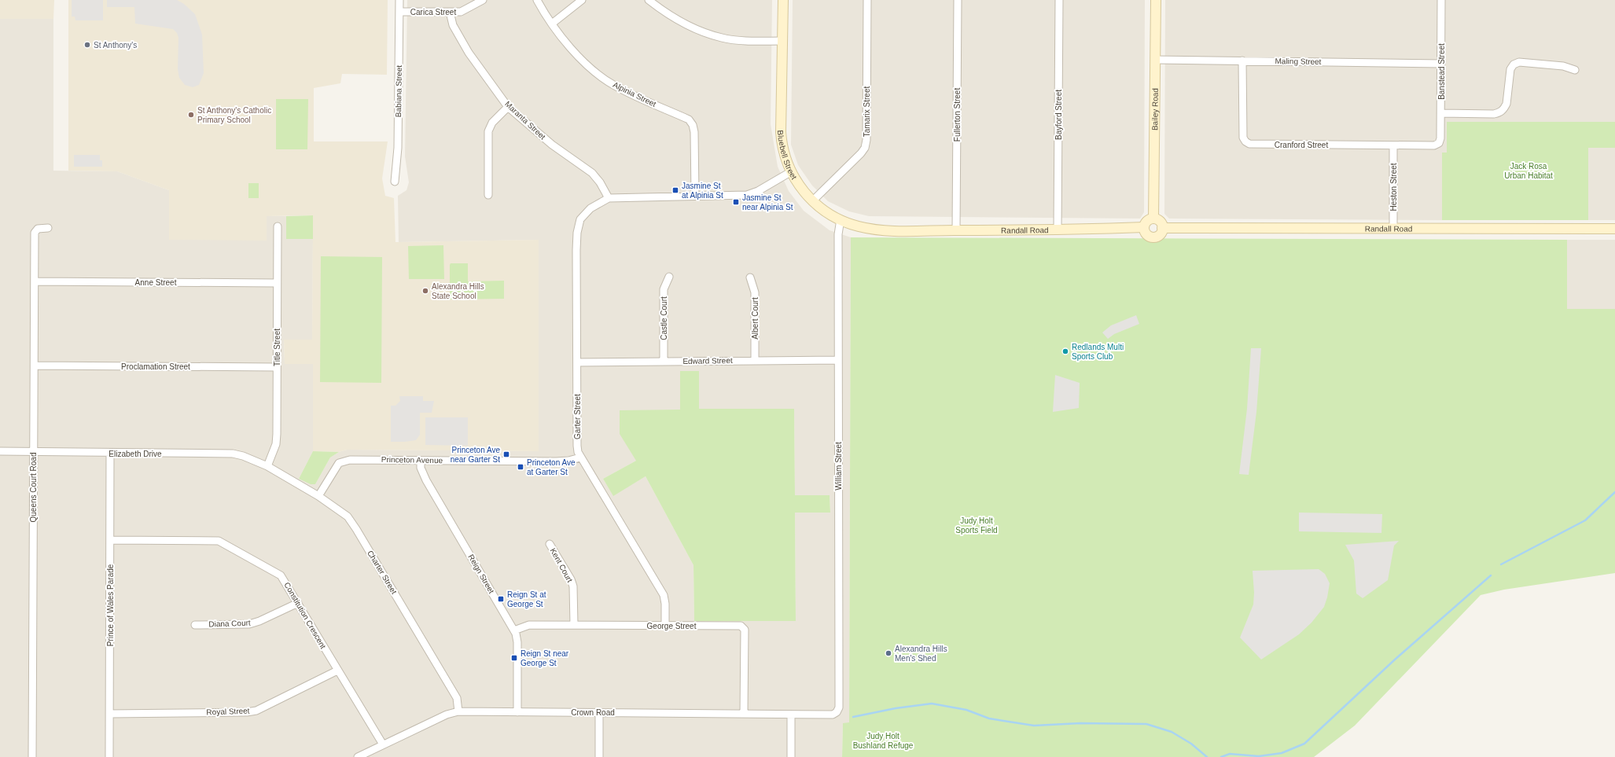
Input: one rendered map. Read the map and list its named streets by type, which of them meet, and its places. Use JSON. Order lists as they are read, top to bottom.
{
  "streets": {
    "street": [
      "Carica Street",
      "Maling Street",
      "Banstead Street",
      "Babiana Street",
      "Alpinia Street",
      "Bailey Road",
      "Tamarix Street",
      "Fullerton Street",
      "Bayford Street",
      "Maranta Street",
      "Cranford Street",
      "Bluebell Street",
      "Heston Street",
      "Randall Road",
      "Anne Street",
      "Castle Court",
      "Albert Court",
      "Title Street",
      "Edward Street",
      "Proclamation Street",
      "Garter Street",
      "Elizabeth Drive",
      "Princeton Avenue",
      "William Street",
      "Queens Court Road",
      "Kent Court",
      "Charter Street",
      "Reign Street",
      "Prince of Wales Parade",
      "Constitution Crescent",
      "Diana Court",
      "George Street",
      "Royal Street",
      "Crown Road"
    ]
  },
  "crossings": [
    ["Carica Street", "Babiana Street"],
    ["Carica Street", "Maranta Street"],
    ["Maling Street", "Banstead Street"],
    ["Maling Street", "Bailey Road"],
    ["Maling Street", "Cranford Street"],
    ["Banstead Street", "Cranford Street"],
    ["Bailey Road", "Randall Road"],
    ["Tamarix Street", "Bluebell Street"],
    ["Fullerton Street", "Randall Road"],
    ["Bayford Street", "Randall Road"],
    ["Maranta Street", "Garter Street"],
    ["Cranford Street", "Heston Street"],
    ["Bluebell Street", "Randall Road"],
    ["Bluebell Street", "William Street"],
    ["Heston Street", "Randall Road"],
    ["Anne Street", "Title Street"],
    ["Anne Street", "Queens Court Road"],
    ["Castle Court", "Edward Street"],
    ["Albert Court", "Edward Street"],
    ["Title Street", "Proclamation Street"],
    ["Title Street", "Elizabeth Drive"],
    ["Title Street", "Charter Street"],
    ["Edward Street", "Garter Street"],
    ["Edward Street", "William Street"],
    ["Proclamation Street", "Queens Court Road"],
    ["Garter Street", "Princeton Avenue"],
    ["Garter Street", "George Street"],
    ["Elizabeth Drive", "Queens Court Road"],
    ["Elizabeth Drive", "Charter Street"],
    ["Elizabeth Drive", "Prince of Wales Parade"],
    ["Princeton Avenue", "Charter Street"],
    ["Princeton Avenue", "Reign Street"],
    ["William Street", "Crown Road"],
    ["Kent Court", "George Street"],
    ["Charter Street", "Crown Road"],
    ["Reign Street", "George Street"],
    ["Reign Street", "Crown Road"],
    ["Prince of Wales Parade", "Constitution Crescent"],
    ["Prince of Wales Parade", "Royal Street"],
    ["Constitution Crescent", "Diana Court"],
    ["Constitution Crescent", "Royal Street"],
    ["Constitution Crescent", "Crown Road"],
    ["George Street", "Crown Road"]
  ],
  "parks": ["Jack Rosa Urban Habitat", "Judy Holt Sports Field", "Judy Holt Bushland Refuge"],
  "places": {
    "other": [
      "St Anthony's",
      "St Anthony's Catholic Primary School",
      "Alexandra Hills State School",
      "Redlands Multi Sports Club",
      "Alexandra Hills Men's Shed"
    ],
    "transit": [
      "Jasmine St at Alpinia St",
      "Jasmine St near Alpinia St",
      "Princeton Ave near Garter St",
      "Princeton Ave at Garter St",
      "Reign St at George St",
      "Reign St near George St"
    ]
  }
}
